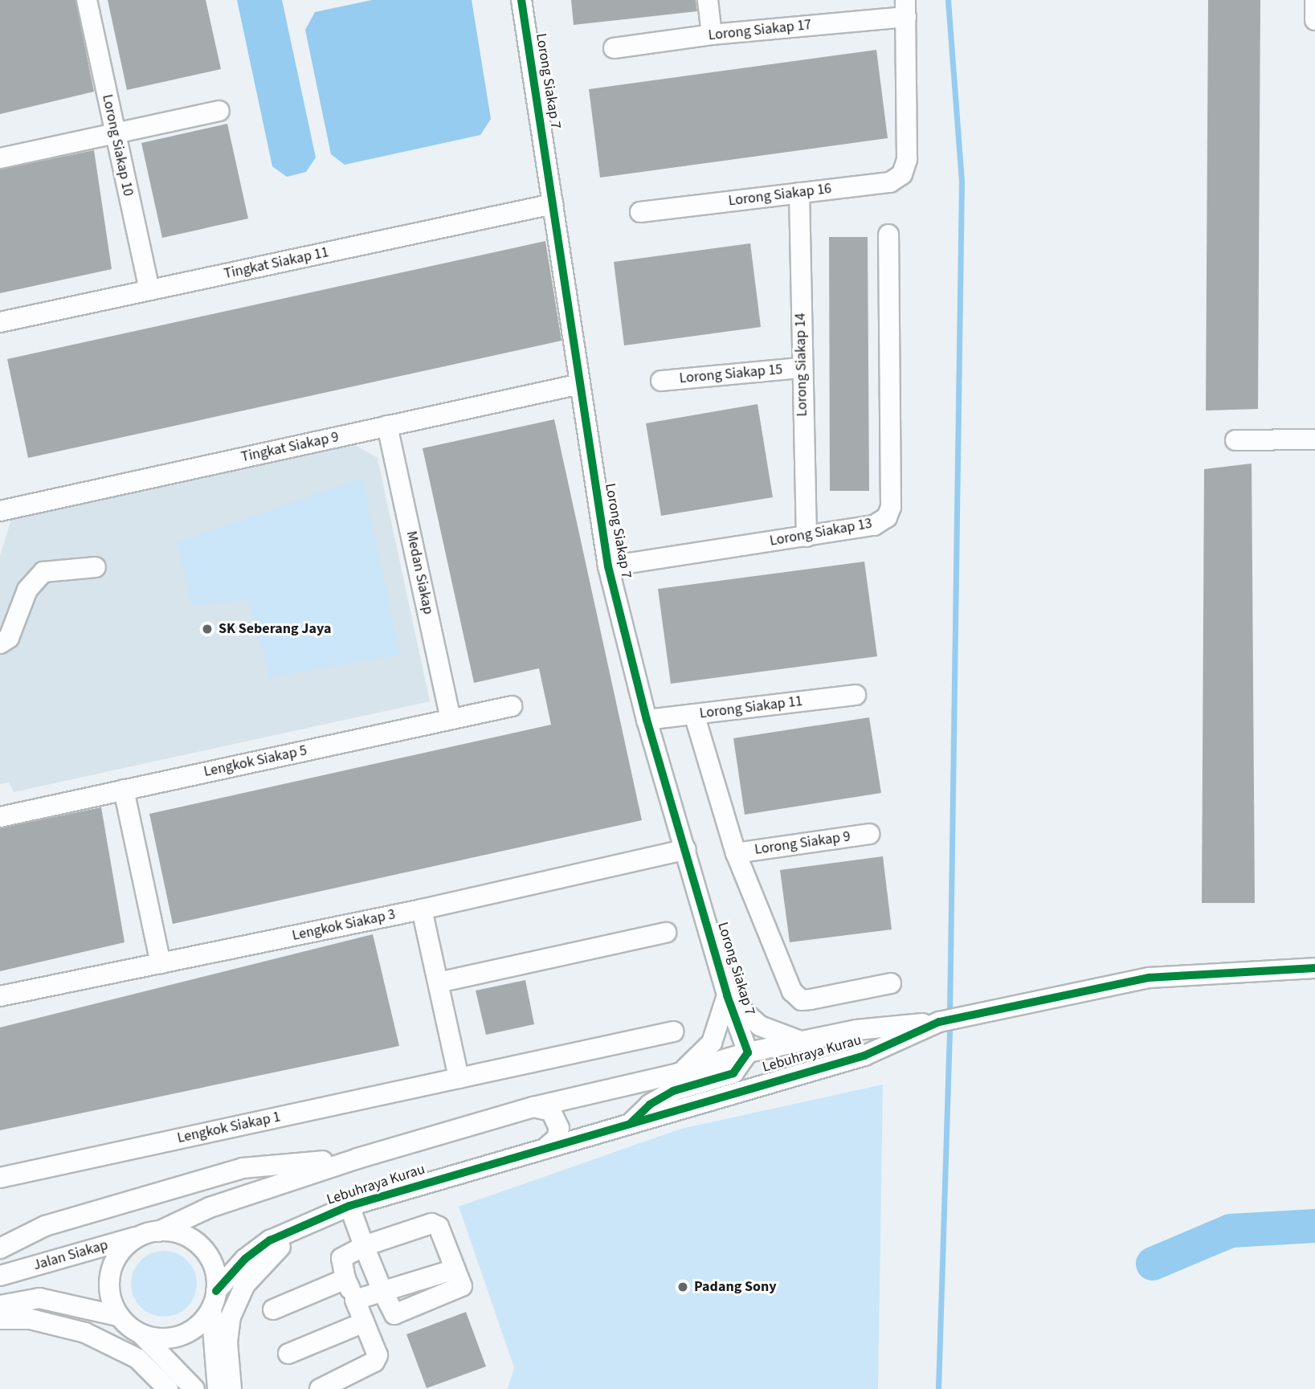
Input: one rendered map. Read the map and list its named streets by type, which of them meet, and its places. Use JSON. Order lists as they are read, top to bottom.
{
  "streets": {
    "street": [
      "Lorong Siakap 17",
      "Lorong Siakap 7",
      "Lorong Siakap 10",
      "Lorong Siakap 16",
      "Tingkat Siakap 11",
      "Lorong Siakap 14",
      "Lorong Siakap 15",
      "Tingkat Siakap 9",
      "Lorong Siakap 13",
      "Medan Siakap",
      "Lorong Siakap 11",
      "Lengkok Siakap 5",
      "Lorong Siakap 9",
      "Lengkok Siakap 3",
      "Lebuhraya Kurau",
      "Lengkok Siakap 1",
      "Jalan Siakap"
    ]
  },
  "crossings": [
    ["Lorong Siakap 17", "Lorong Siakap 16"],
    ["Lorong Siakap 7", "Tingkat Siakap 11"],
    ["Lorong Siakap 7", "Tingkat Siakap 9"],
    ["Lorong Siakap 7", "Lorong Siakap 13"],
    ["Lorong Siakap 7", "Lorong Siakap 11"],
    ["Lorong Siakap 7", "Lengkok Siakap 3"],
    ["Lorong Siakap 7", "Lebuhraya Kurau"],
    ["Lorong Siakap 10", "Tingkat Siakap 11"],
    ["Lorong Siakap 16", "Lorong Siakap 14"],
    ["Lorong Siakap 14", "Lorong Siakap 15"],
    ["Lorong Siakap 14", "Lorong Siakap 13"],
    ["Tingkat Siakap 9", "Medan Siakap"],
    ["Medan Siakap", "Lengkok Siakap 5"],
    ["Lebuhraya Kurau", "Jalan Siakap"]
  ],
  "places": ["SK Seberang Jaya", "Padang Sony"]
}
